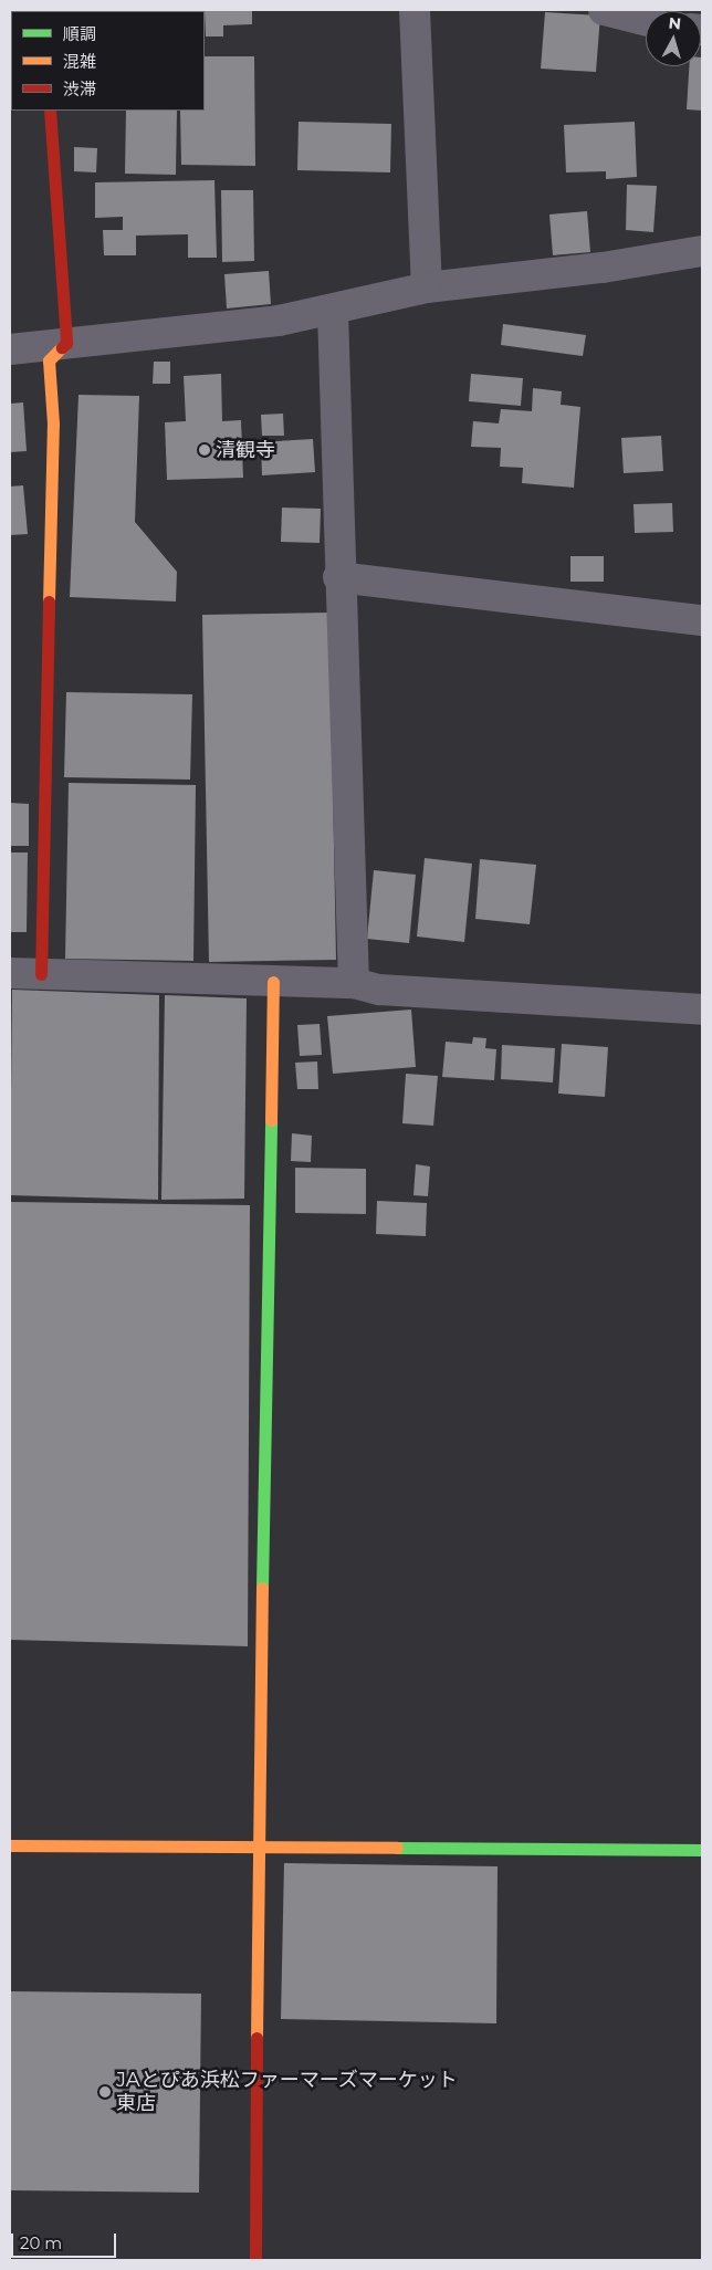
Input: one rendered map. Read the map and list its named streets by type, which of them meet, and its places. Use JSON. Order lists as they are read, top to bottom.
{
  "places": ["清観寺", "JAとぴあ浜松ファーマーズマーケット 東店"],
  "legend": ["順調", "混雑", "渋滞"],
  "scale_bar": "20 m",
  "north": "top"
}
